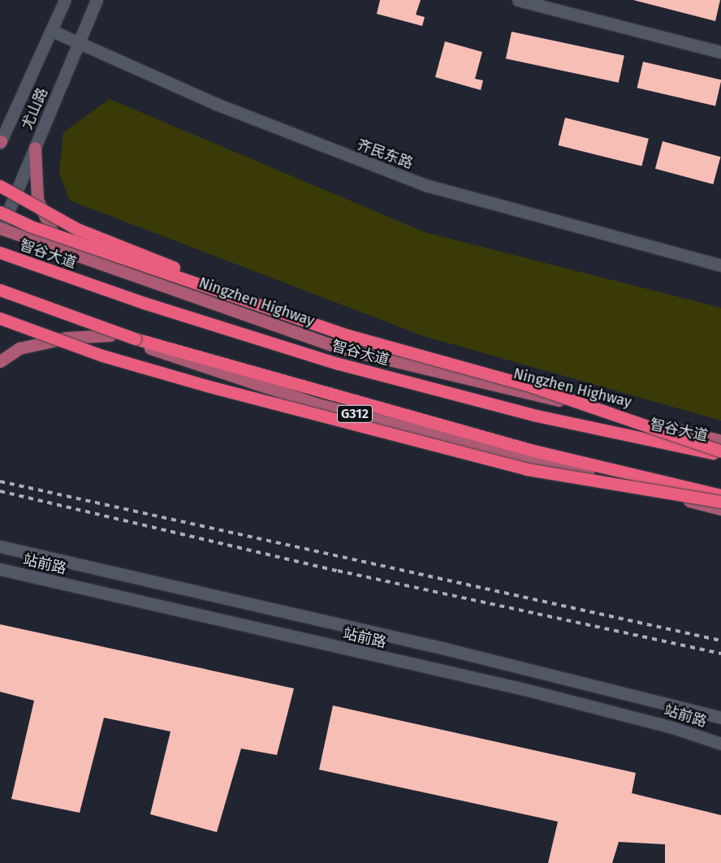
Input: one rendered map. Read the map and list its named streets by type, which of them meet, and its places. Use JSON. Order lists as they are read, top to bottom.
{
  "streets": {
    "highway": ["智谷大道", "G312"],
    "main road": ["Ningzhen Highway"],
    "street": ["尤山路", "齐民东路", "站前路"]
  },
  "crossings": [
    ["尤山路", "齐民东路"],
    ["尤山路", "Ningzhen Highway"]
  ]
}
